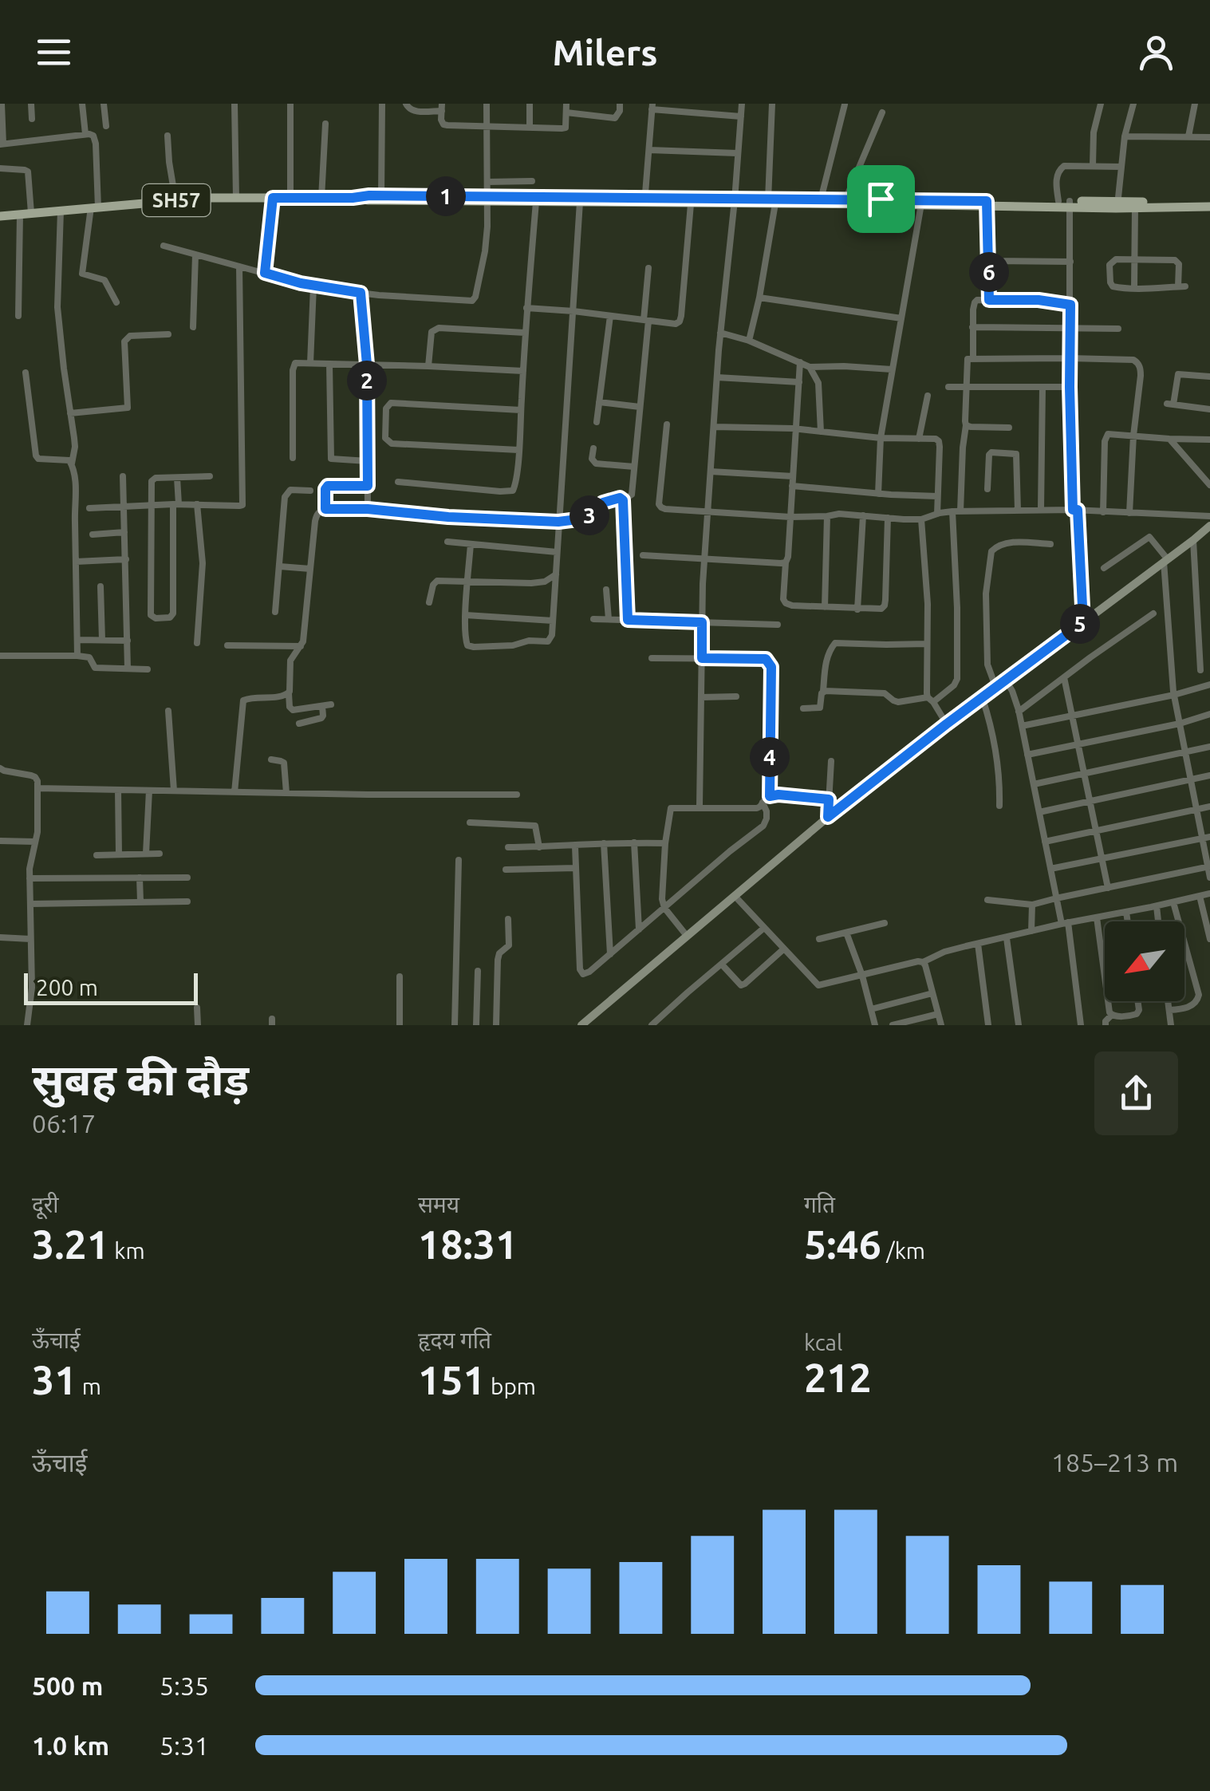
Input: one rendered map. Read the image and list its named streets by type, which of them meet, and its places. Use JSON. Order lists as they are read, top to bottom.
{
  "streets": {
    "main road": ["SH57"]
  },
  "scale_bar": "200 m",
  "north": "bottom left",
  "page": {
    "header": "Milers",
    "pins": [
      "1",
      "6",
      "2",
      "3",
      "5",
      "4"
    ],
    "scale": "200 m",
    "heading": ["सुबह की दौड़", "06:17"],
    "stats": [
      ["दूरी", "3.21 km"],
      ["समय", "18:31"],
      ["गति", "5:46 /km"],
      ["ऊँचाई", "31 m"],
      ["हृदय गति", "151 bpm"],
      ["kcal", "212"]
    ],
    "chart": ["ऊँचाई", "185–213 m"],
    "list": [
      {
        "name": "500 m",
        "note": "5:35"
      },
      {
        "name": "1.0 km",
        "note": "5:31"
      }
    ]
  }
}
